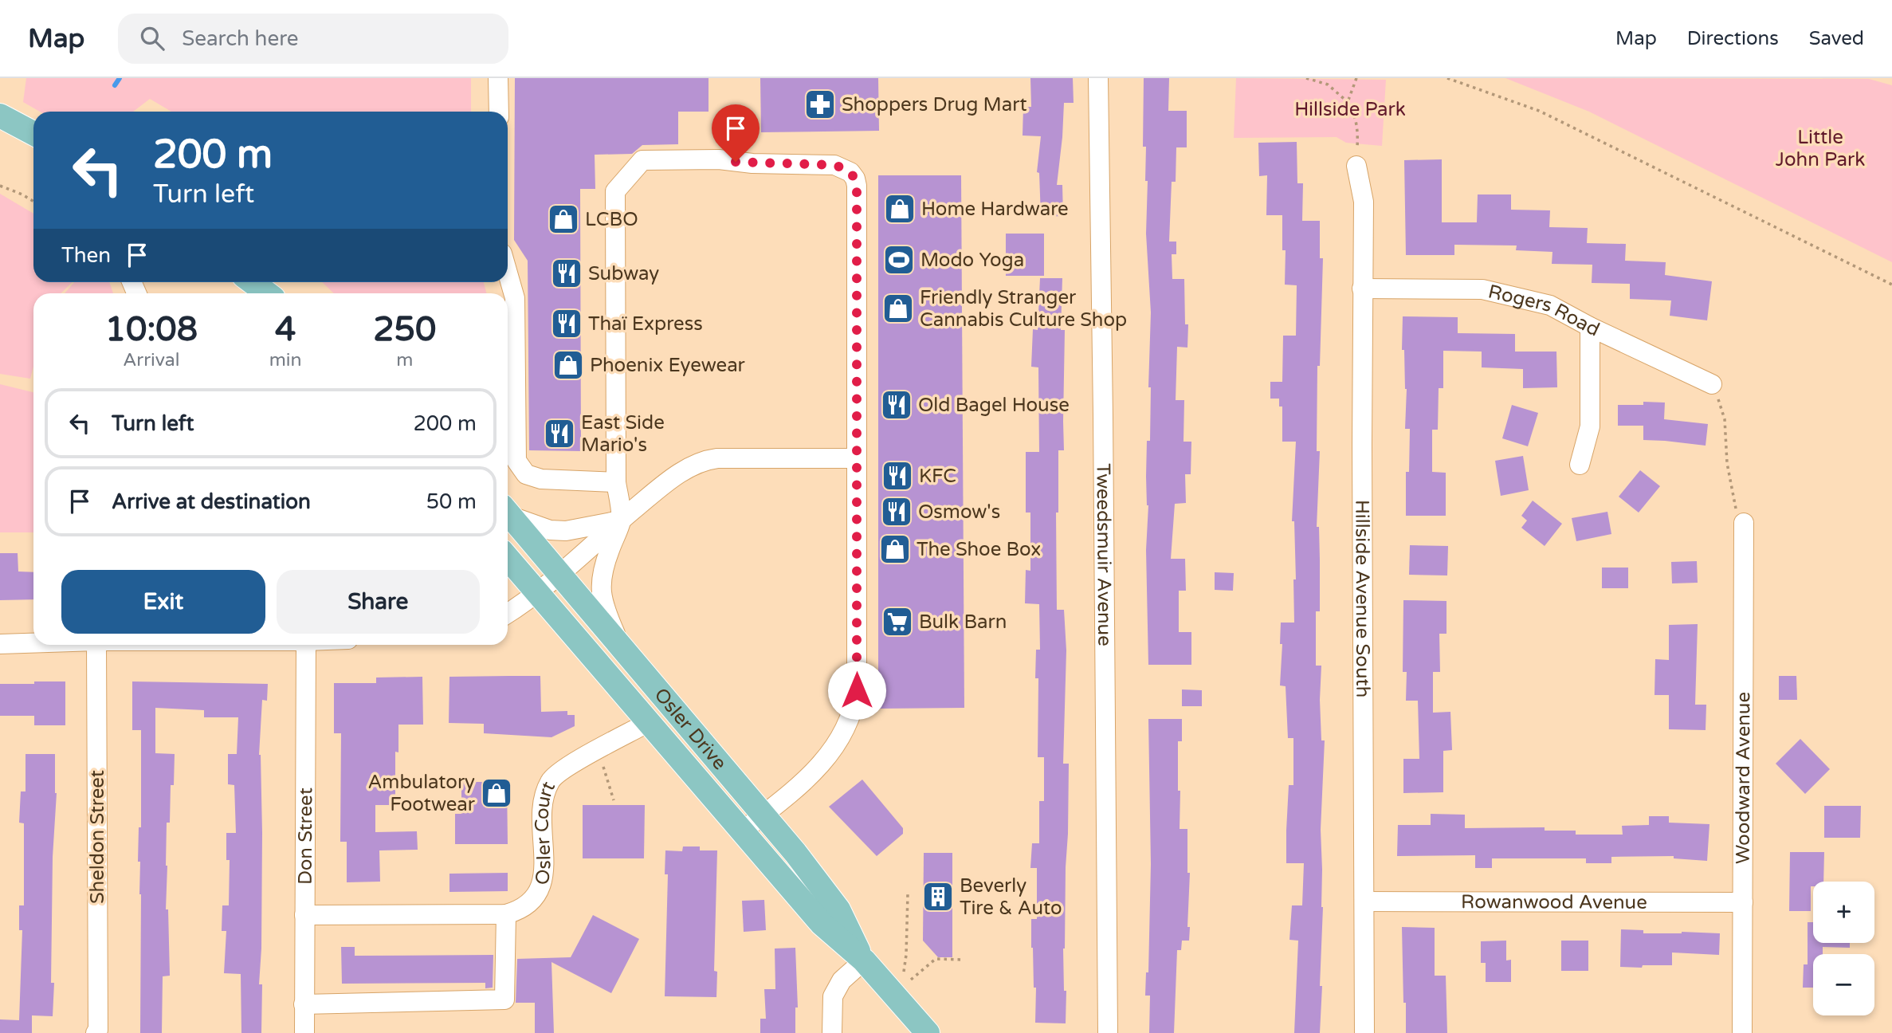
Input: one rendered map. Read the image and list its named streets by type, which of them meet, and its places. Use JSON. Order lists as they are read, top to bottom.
{
  "streets": {
    "main road": ["Osler Drive"],
    "street": [
      "Rogers Road",
      "Tweedsmuir Avenue",
      "Hillside Avenue South",
      "Woodward Avenue",
      "Osler Court",
      "Sheldon Street",
      "Don Street",
      "Rowanwood Avenue"
    ]
  },
  "crossings": [
    ["Rogers Road", "Hillside Avenue South"],
    ["Hillside Avenue South", "Rowanwood Avenue"],
    ["Osler Drive", "Osler Court"],
    ["Woodward Avenue", "Rowanwood Avenue"],
    ["Osler Court", "Don Street"]
  ],
  "parks": ["Hillside Park", "Little John Park"],
  "places": {
    "pharmacy": ["Shoppers Drug Mart"],
    "shop": [
      "Home Hardware",
      "LCBO",
      "Friendly Stranger Cannabis Culture Shop",
      "Phoenix Eyewear",
      "The Shoe Box",
      "Ambulatory Footwear"
    ],
    "sports": ["Modo Yoga"],
    "restaurant": [
      "Subway",
      "Thaï Express",
      "Old Bagel House",
      "East Side Mario's",
      "KFC",
      "Osmow's"
    ],
    "supermarket": ["Bulk Barn"],
    "building": ["Beverly Tire & Auto"]
  },
  "page": {
    "header": "Map",
    "search": "Search here",
    "nav": ["Map", "Directions", "Saved"],
    "turn": ["200 m", "Turn left"],
    "then": "Then",
    "eta": [
      "10:08",
      "Arrival",
      "4",
      "min",
      "250",
      "m"
    ],
    "list": [
      {
        "name": "Turn left",
        "value": "200 m"
      },
      {
        "name": "Arrive at destination",
        "value": "50 m"
      }
    ],
    "buttons": ["Exit", "Share"],
    "map_buttons": ["+", "−"]
  }
}
